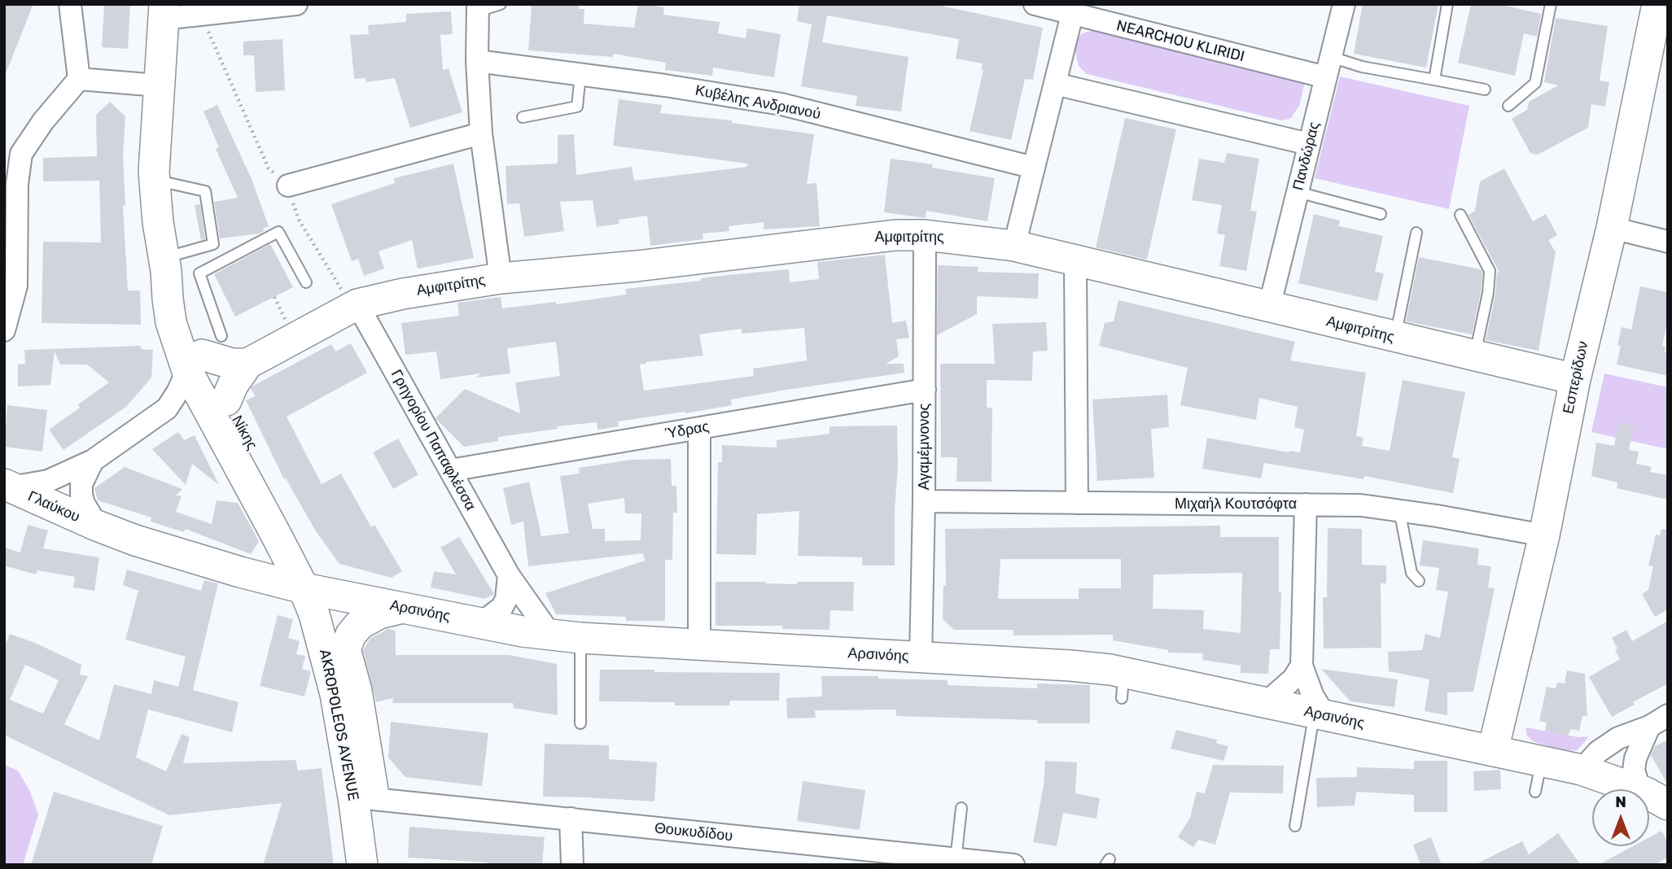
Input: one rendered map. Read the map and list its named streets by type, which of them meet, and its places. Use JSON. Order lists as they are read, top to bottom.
{
  "streets": {
    "main road": [
      "Αμφιτρίτης",
      "Εσπερίδων",
      "Νίκης",
      "Γλαύκου",
      "Αρσινόης",
      "AKROPOLEOS AVENUE"
    ],
    "street": [
      "NEARCHOU KLIRIDI",
      "Κυβέλης Ανδριανού",
      "Πανδώρας",
      "Ύδρας",
      "Γρηγορίου Παπαφλέσσα",
      "Αγαμέμνονος",
      "Μιχαήλ Κουτσόφτα",
      "Θουκυδίδου"
    ]
  },
  "crossings": [
    ["NEARCHOU KLIRIDI", "Πανδώρας"],
    ["Πανδώρας", "Αμφιτρίτης"],
    ["Αμφιτρίτης", "Εσπερίδων"],
    ["Αμφιτρίτης", "Νίκης"],
    ["Αμφιτρίτης", "Γρηγορίου Παπαφλέσσα"],
    ["Αμφιτρίτης", "Αγαμέμνονος"],
    ["Εσπερίδων", "Μιχαήλ Κουτσόφτα"],
    ["Εσπερίδων", "Αρσινόης"],
    ["Ύδρας", "Γρηγορίου Παπαφλέσσα"],
    ["Ύδρας", "Αγαμέμνονος"],
    ["Νίκης", "Αρσινόης"],
    ["Νίκης", "AKROPOLEOS AVENUE"],
    ["Γρηγορίου Παπαφλέσσα", "Αρσινόης"],
    ["Αγαμέμνονος", "Μιχαήλ Κουτσόφτα"],
    ["Αγαμέμνονος", "Αρσινόης"],
    ["Γλαύκου", "Αρσινόης"],
    ["Αρσινόης", "AKROPOLEOS AVENUE"],
    ["AKROPOLEOS AVENUE", "Θουκυδίδου"]
  ],
  "north": "top"
}
